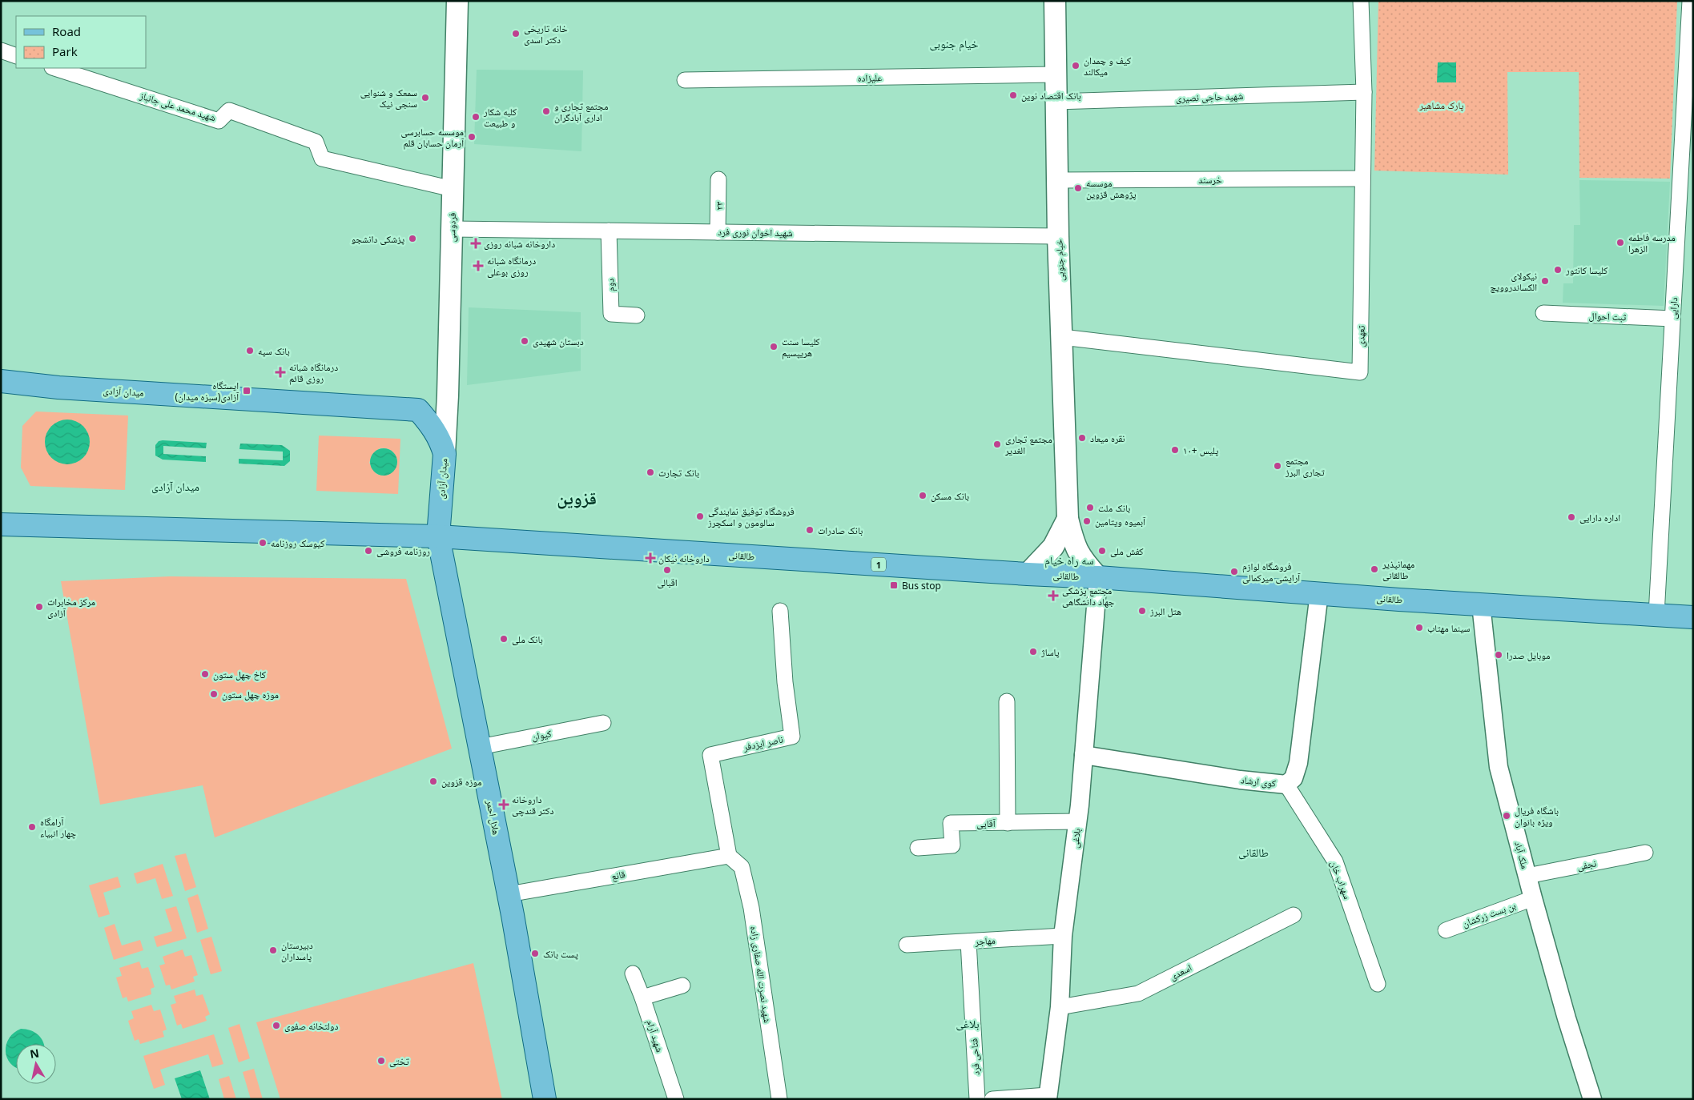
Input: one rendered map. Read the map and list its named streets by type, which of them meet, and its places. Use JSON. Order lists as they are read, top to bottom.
{
  "streets": {
    "main road": [
      "فردوسی",
      "خیام جنوبی",
      "میدان آزادی",
      "طالقانی",
      "1",
      "هلال احمر"
    ],
    "street": [
      "علیزاده",
      "شهید حاجی نصیری",
      "شهید محمد علی جانباز",
      "خرسند",
      "۲۳",
      "شهید اخوان نوری فرد",
      "دوم",
      "دارایی",
      "ثبت احوال",
      "تعهدی",
      "کیوان",
      "ناصر ایزدفر",
      "کوی ارشاد",
      "آقایی",
      "بلاغی",
      "ملک آباد",
      "نجفی",
      "قانع",
      "سهراب خان",
      "بن بست زرکشان",
      "مهاجر",
      "اسعدی",
      "شهید نصرت الله صفاری زاده",
      "شهید آرام",
      "فتاحی فرد"
    ]
  },
  "crossings": [
    ["علیزاده", "خیام جنوبی"],
    ["شهید حاجی نصیری", "خیام جنوبی"],
    ["شهید حاجی نصیری", "تعهدی"],
    ["شهید محمد علی جانباز", "فردوسی"],
    ["خرسند", "خیام جنوبی"],
    ["خرسند", "تعهدی"],
    ["۲۳", "شهید اخوان نوری فرد"],
    ["فردوسی", "شهید اخوان نوری فرد"],
    ["فردوسی", "میدان آزادی"],
    ["شهید اخوان نوری فرد", "خیام جنوبی"],
    ["شهید اخوان نوری فرد", "دوم"],
    ["خیام جنوبی", "تعهدی"],
    ["خیام جنوبی", "طالقانی"],
    ["خیام جنوبی", "بلاغی"],
    ["دارایی", "ثبت احوال"],
    ["دارایی", "طالقانی"],
    ["میدان آزادی", "طالقانی"],
    ["میدان آزادی", "هلال احمر"],
    ["طالقانی", "کوی ارشاد"],
    ["طالقانی", "هلال احمر"],
    ["طالقانی", "بلاغی"],
    ["طالقانی", "ملک آباد"],
    ["کیوان", "هلال احمر"],
    ["ناصر ایزدفر", "قانع"],
    ["ناصر ایزدفر", "شهید نصرت الله صفاری زاده"],
    ["کوی ارشاد", "بلاغی"],
    ["کوی ارشاد", "سهراب خان"],
    ["هلال احمر", "قانع"],
    ["آقایی", "بلاغی"],
    ["بلاغی", "مهاجر"],
    ["بلاغی", "اسعدی"],
    ["ملک آباد", "نجفی"],
    ["ملک آباد", "بن بست زرکشان"],
    ["قانع", "شهید نصرت الله صفاری زاده"],
    ["مهاجر", "فتاحی فرد"]
  ],
  "districts": [
    "خیام جنوبی",
    "میدان آزادی",
    "قزوین",
    "سه راه خیام",
    "طالقانی",
    "بلاغی"
  ],
  "parks": ["پارک مشاهیر"],
  "places": {
    "other": [
      "خانه تاریخی دکتر اسدی",
      "کیف و چمدان میکالند",
      "بانک اقتصاد نوین",
      "سمعک و شنوایی سنجی نیک",
      "مجتمع تجاری و اداری آبادگران",
      "کلبه شکار و طبیعت",
      "موسسه حسابرسی آرمان حسابان قلم",
      "موسسه پژوهش قزوین",
      "پزشکی دانشجو",
      "مدرسه فاطمه الزهرا",
      "کلیسا کانتور",
      "نیکولای الکساندروویچ",
      "دبستان شهیدی",
      "کلیسا سنت هریپسیم",
      "بانک سپه",
      "نقره میعاد",
      "مجتمع تجاری الغدیر",
      "پلیس +۱۰",
      "مجتمع تجاری البرز",
      "بانک تجارت",
      "بانک مسکن",
      "بانک ملت",
      "فروشگاه توفیق نمایندگی سالومون و اسکچرز",
      "اداره دارایی",
      "آبمیوه ویتامین",
      "بانک صادرات",
      "کیوسک روزنامه",
      "روزنامه فروشی",
      "کفش ملی",
      "مهمانپذیر طالقانی",
      "اقبالی",
      "فروشگاه لوازم آرایشی میرکمالی",
      "مرکز مخابرات آزادی",
      "هتل البرز",
      "سینما مهتاب",
      "بانک ملی",
      "پاساژ",
      "موبایل صدرا",
      "کاخ چهل ستون",
      "موزه چهل ستون",
      "موزه قزوین",
      "باشگاه فریال ویژه بانوان",
      "آرامگاه چهار انبیاء",
      "دبیرستان پاسداران",
      "پست بانک",
      "دولتخانه صفوی",
      "تختی"
    ],
    "health": [
      "داروخانه شبانه روزی",
      "درمانگاه شبانه روزی بوعلی",
      "درمانگاه شبانه روزی قائم",
      "داروخانه نیکان",
      "مجتمع پزشکی جهاد دانشگاهی",
      "داروخانه دکتر قندچی"
    ],
    "transit": ["ایستگاه آزادی(سبزه میدان)", "Bus stop"]
  },
  "legend": ["Road", "Park"],
  "north": "top"
}
